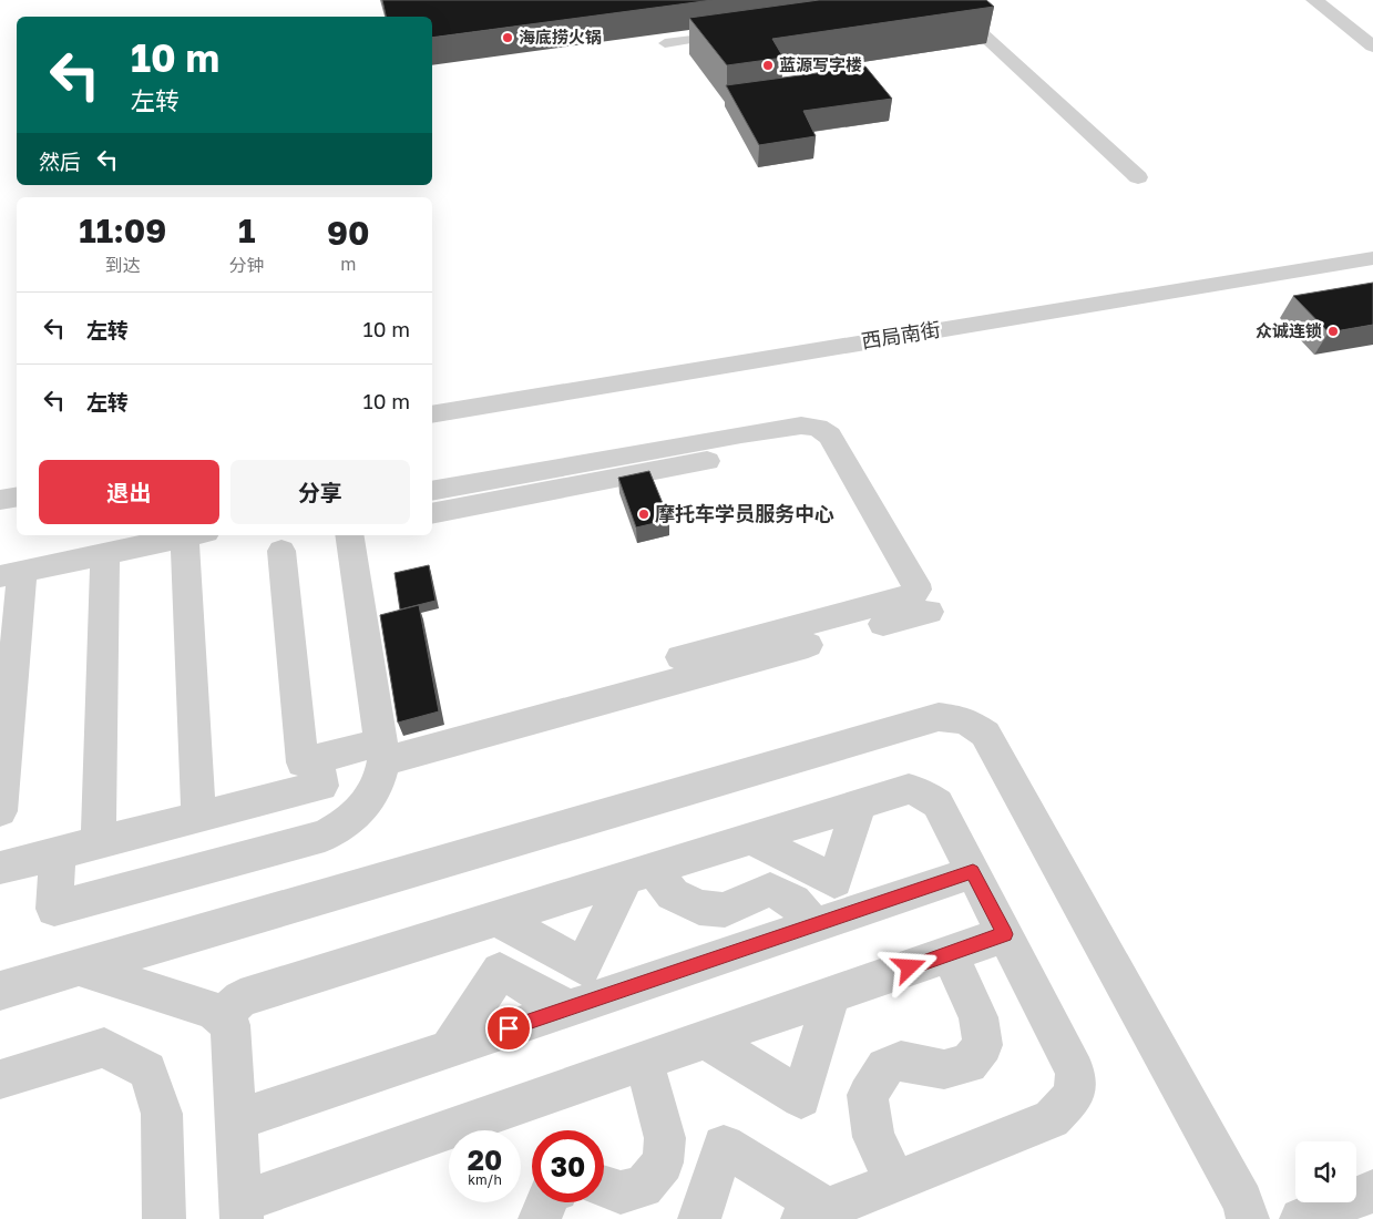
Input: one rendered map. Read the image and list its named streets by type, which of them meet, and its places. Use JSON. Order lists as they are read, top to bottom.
{
  "streets": {
    "street": ["西局南街"]
  },
  "places": [
    "海底捞火锅",
    "蓝源写字楼",
    "众诚连锁",
    "摩托车学员服务中心"
  ],
  "page": {
    "turn": ["10 m", "左转"],
    "then": "然后",
    "eta": [
      "11:09",
      "到达",
      "1",
      "分钟",
      "90",
      "m"
    ],
    "list": [
      {
        "name": "左转",
        "value": "10 m"
      },
      {
        "name": "左转",
        "value": "10 m"
      }
    ],
    "buttons": ["退出", "分享"],
    "speed": "20 km/h",
    "limit": "30"
  }
}
